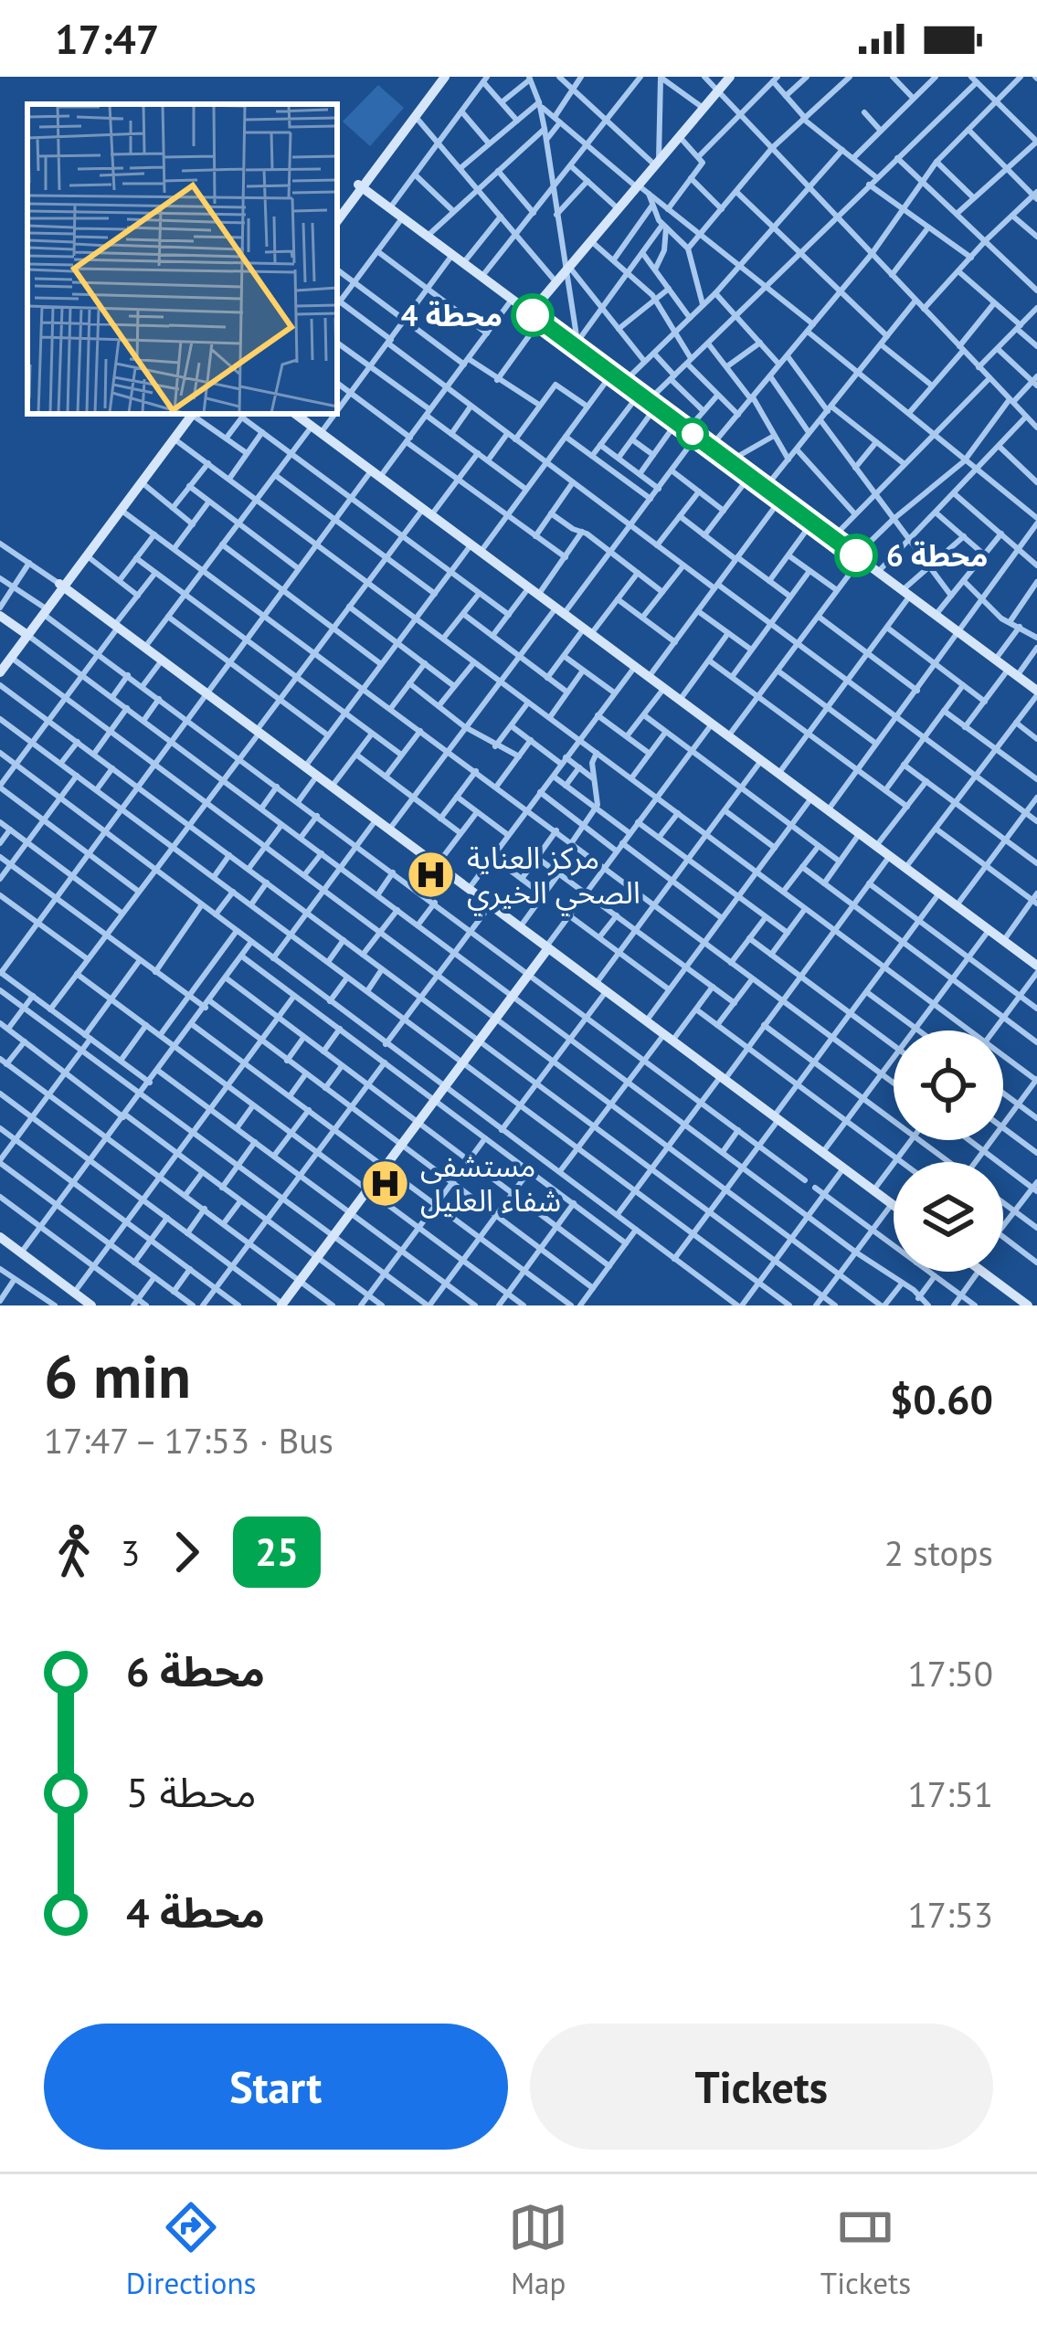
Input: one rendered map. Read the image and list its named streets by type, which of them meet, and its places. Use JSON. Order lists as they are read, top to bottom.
{
  "places": {
    "other": ["محطة 4", "محطة 6"],
    "hospital": ["مركز العناية الصحي الخيري", "مستشفى شفاء العليل"]
  },
  "lines": ["bus line 25"],
  "page": {
    "status": "17:47",
    "heading": ["6 min", "17:47 – 17:53 · Bus", "$0.60"],
    "legs": ["3", "25", "2 stops"],
    "list": [
      {
        "name": "محطة 6",
        "value": "17:50"
      },
      {
        "name": "محطة 5",
        "value": "17:51"
      },
      {
        "name": "محطة 4",
        "value": "17:53"
      }
    ],
    "buttons": ["Start", "Tickets"],
    "tabs": ["Directions", "Map", "Tickets"]
  }
}
